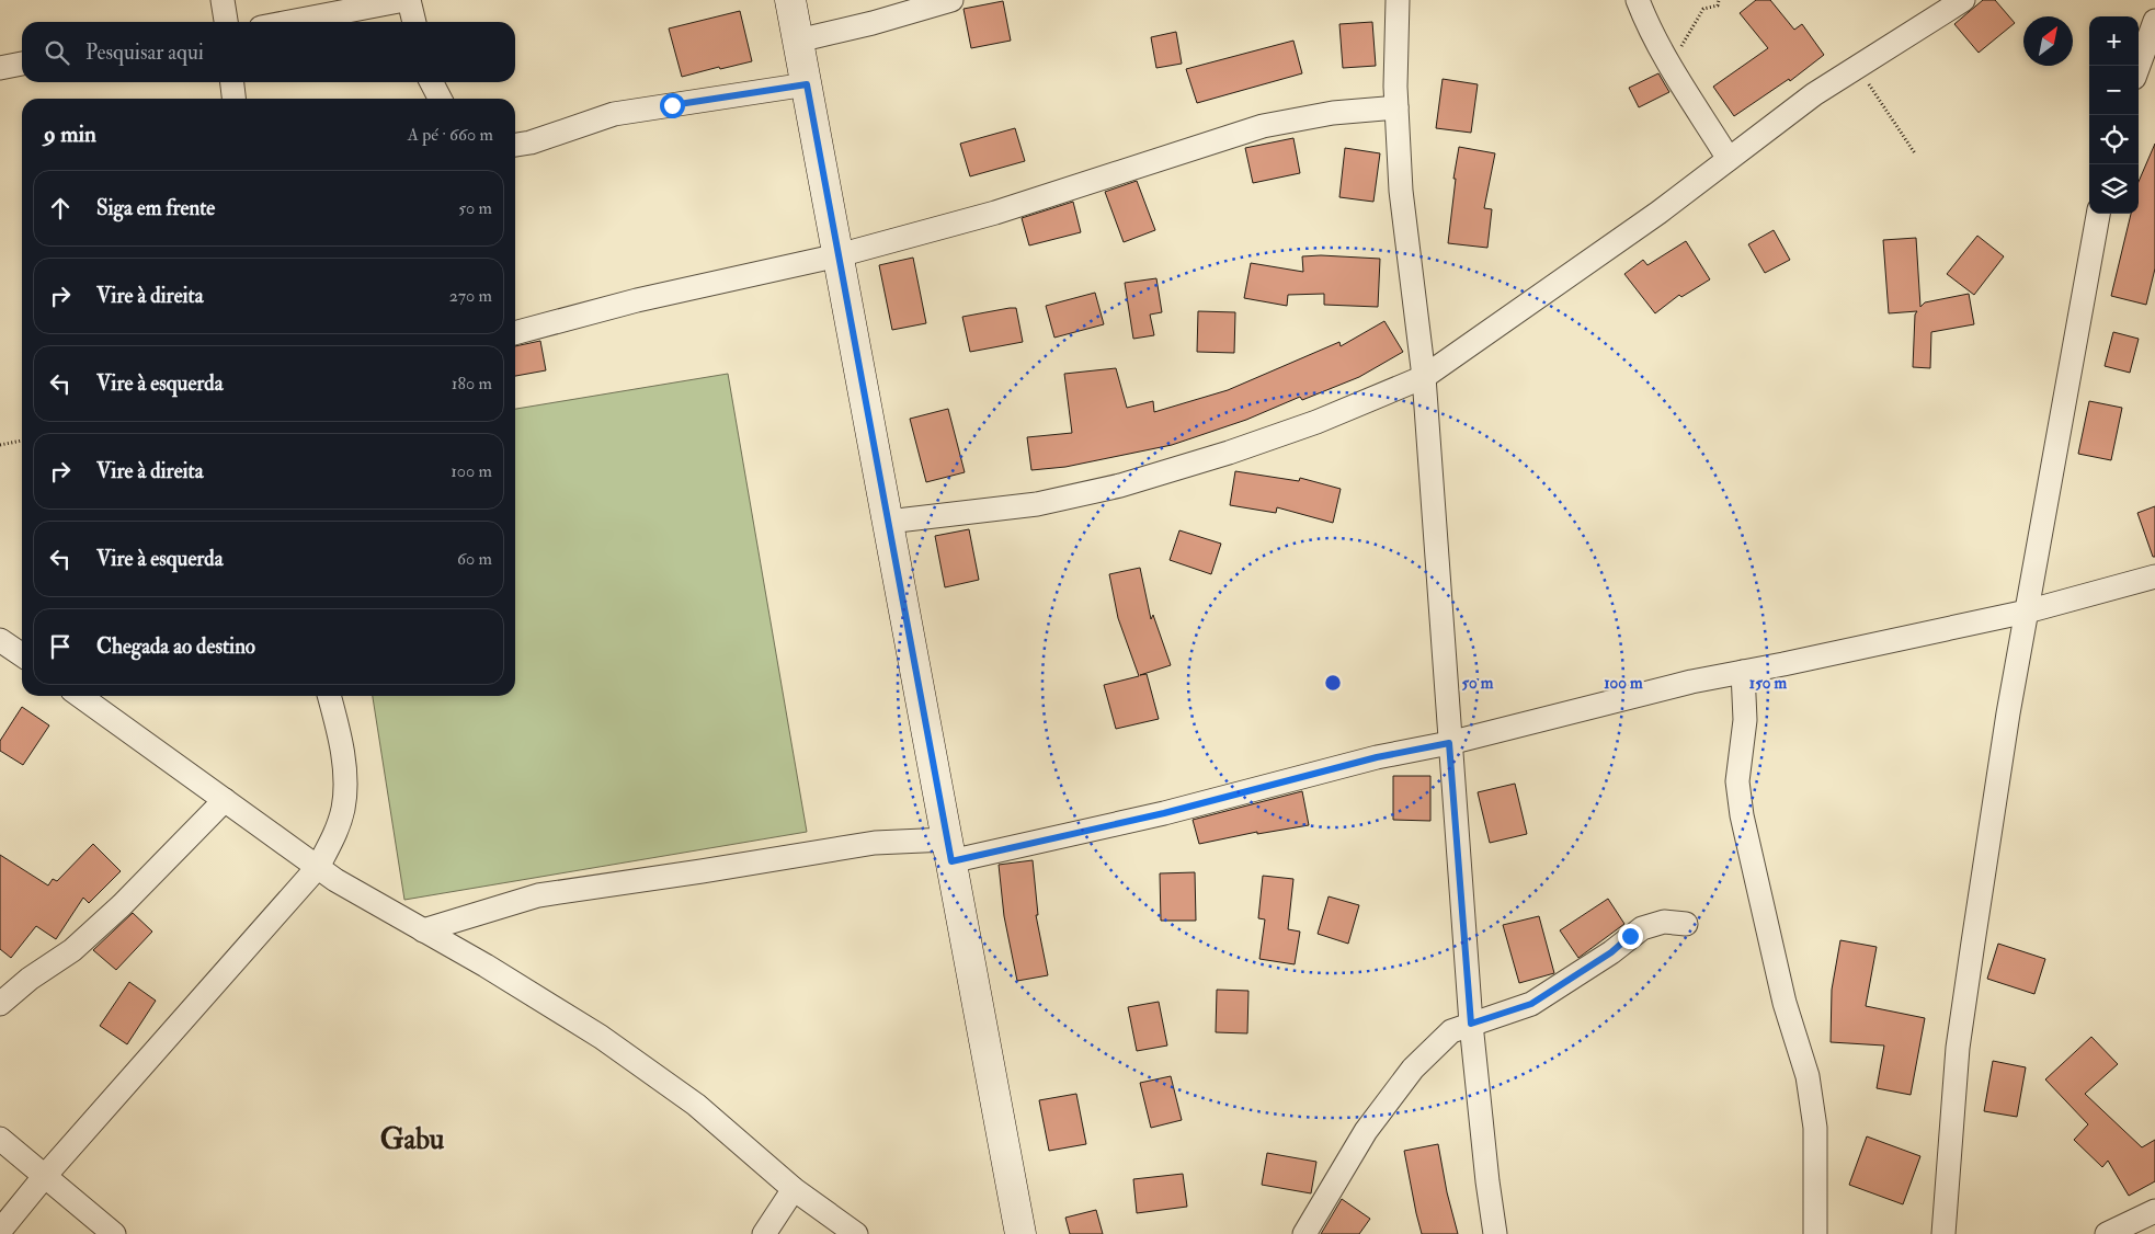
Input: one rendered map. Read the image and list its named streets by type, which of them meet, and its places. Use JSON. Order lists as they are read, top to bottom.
{
  "districts": ["Gabu"],
  "north": "top right",
  "page": {
    "map_buttons": ["+", "−"],
    "search": "Pesquisar aqui",
    "heading": ["9 min", "A pé · 660 m"],
    "list": [
      ["Siga em frente", "50 m"],
      ["Vire à direita", "270 m"],
      ["Vire à esquerda", "180 m"],
      ["Vire à direita", "100 m"],
      ["Vire à esquerda", "60 m"],
      "Chegada ao destino"
    ]
  },
  "rings": ["50 m", "100 m", "150 m"]
}
